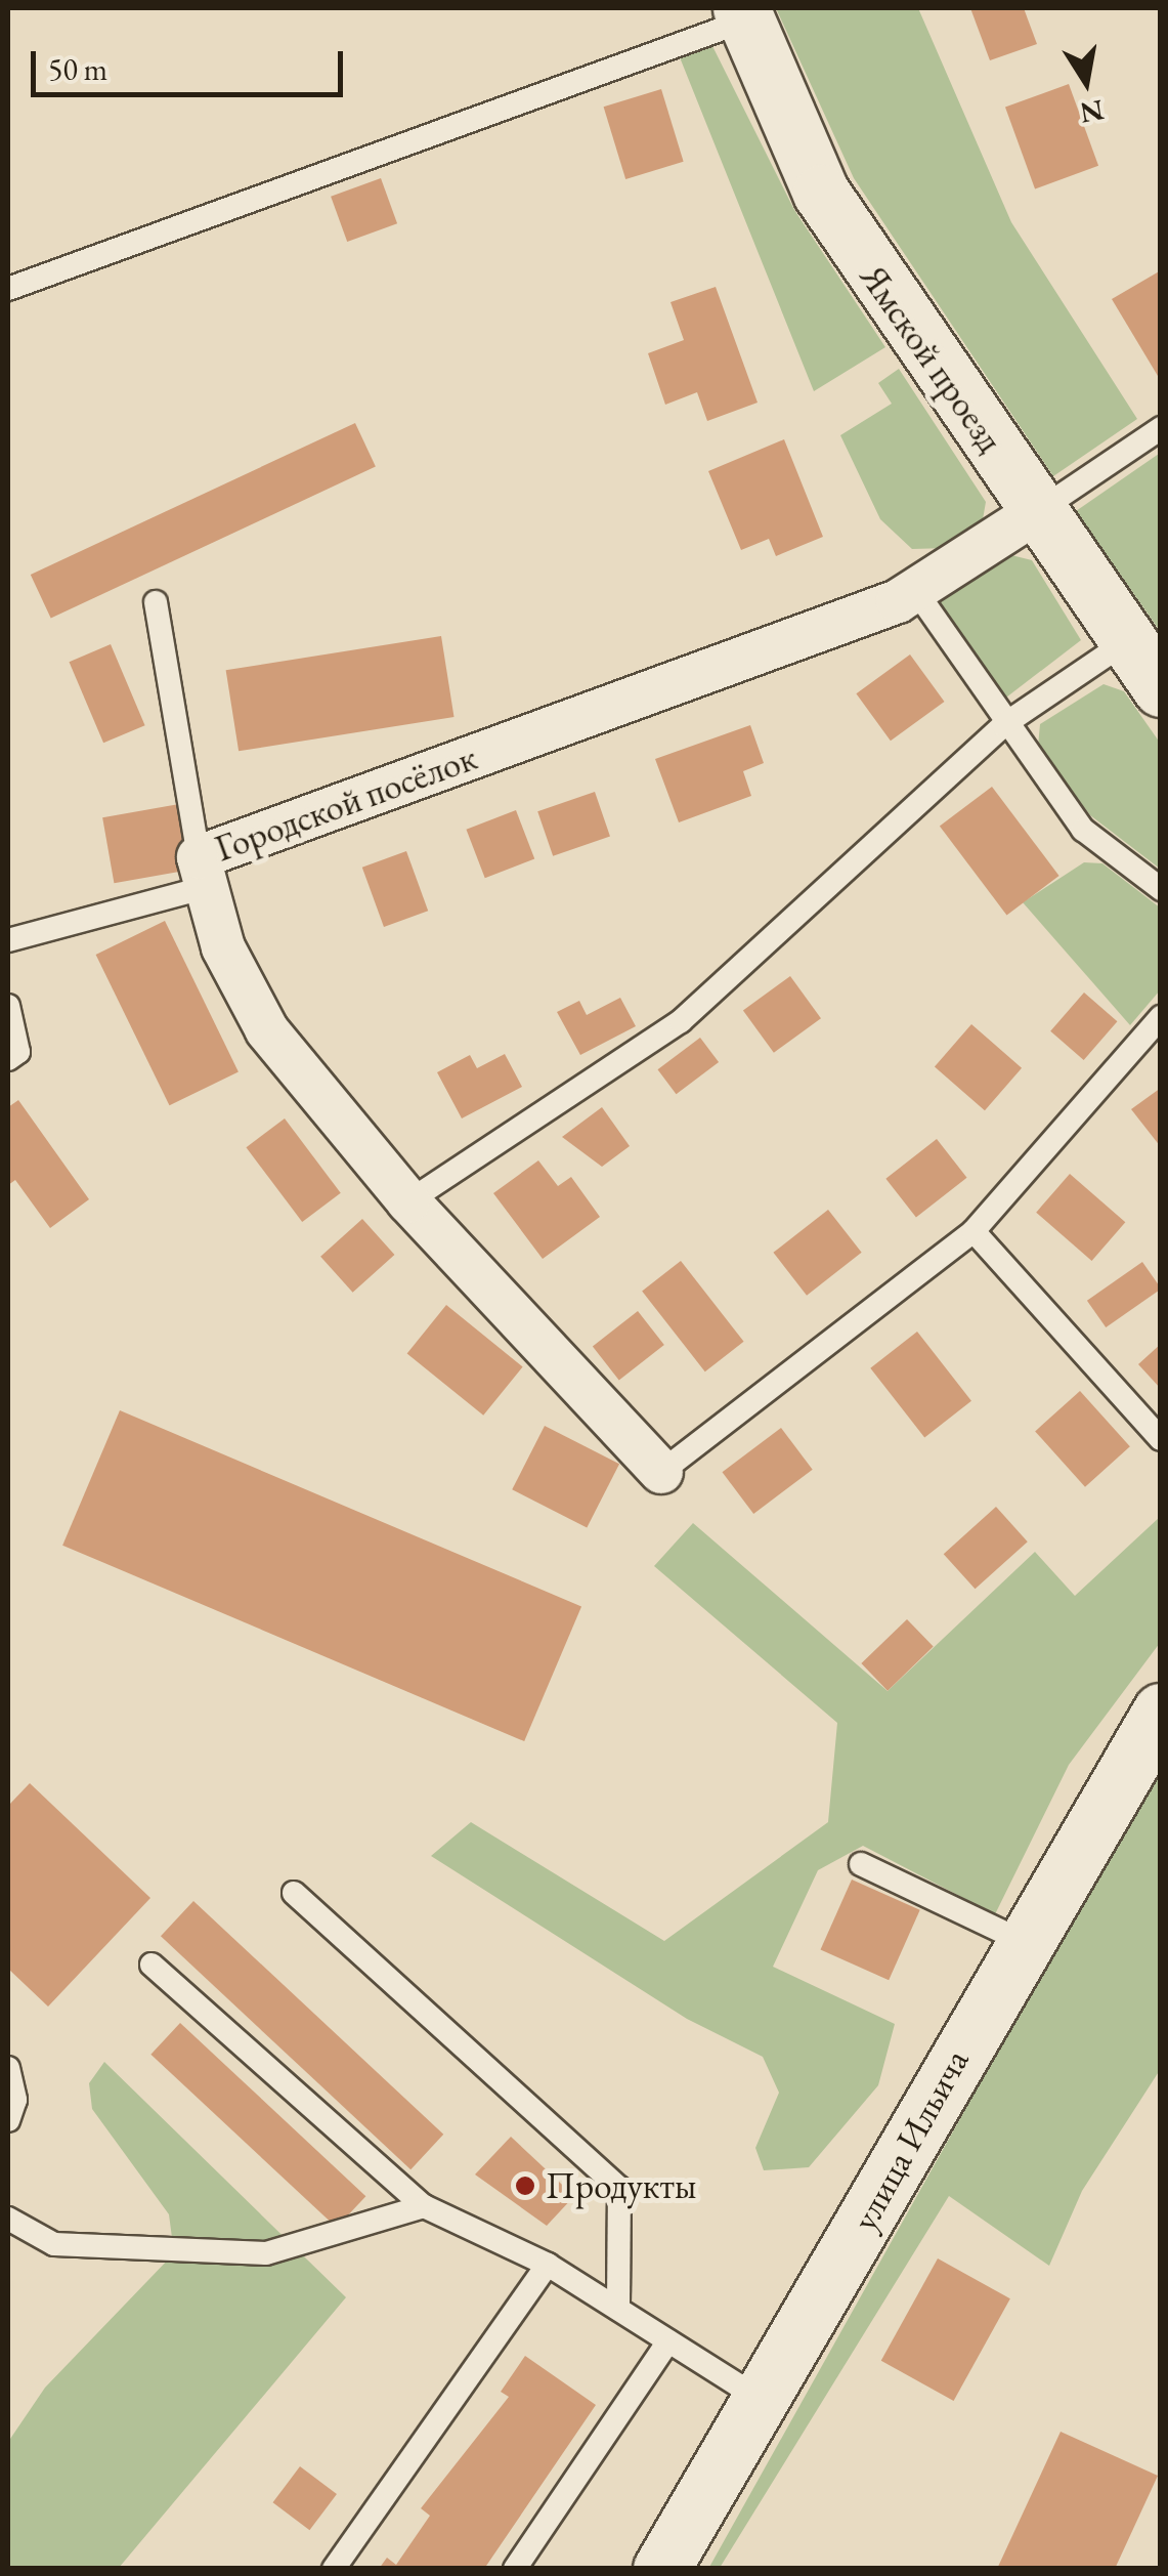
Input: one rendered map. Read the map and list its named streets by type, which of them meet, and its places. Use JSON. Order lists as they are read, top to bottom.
{
  "streets": {
    "main road": ["Ямской проезд", "улица Ильича"],
    "street": ["Городской посёлок"]
  },
  "crossings": [
    ["Ямской проезд", "Городской посёлок"]
  ],
  "places": ["Продукты"],
  "scale_bar": "50 m",
  "north": "bottom"
}
